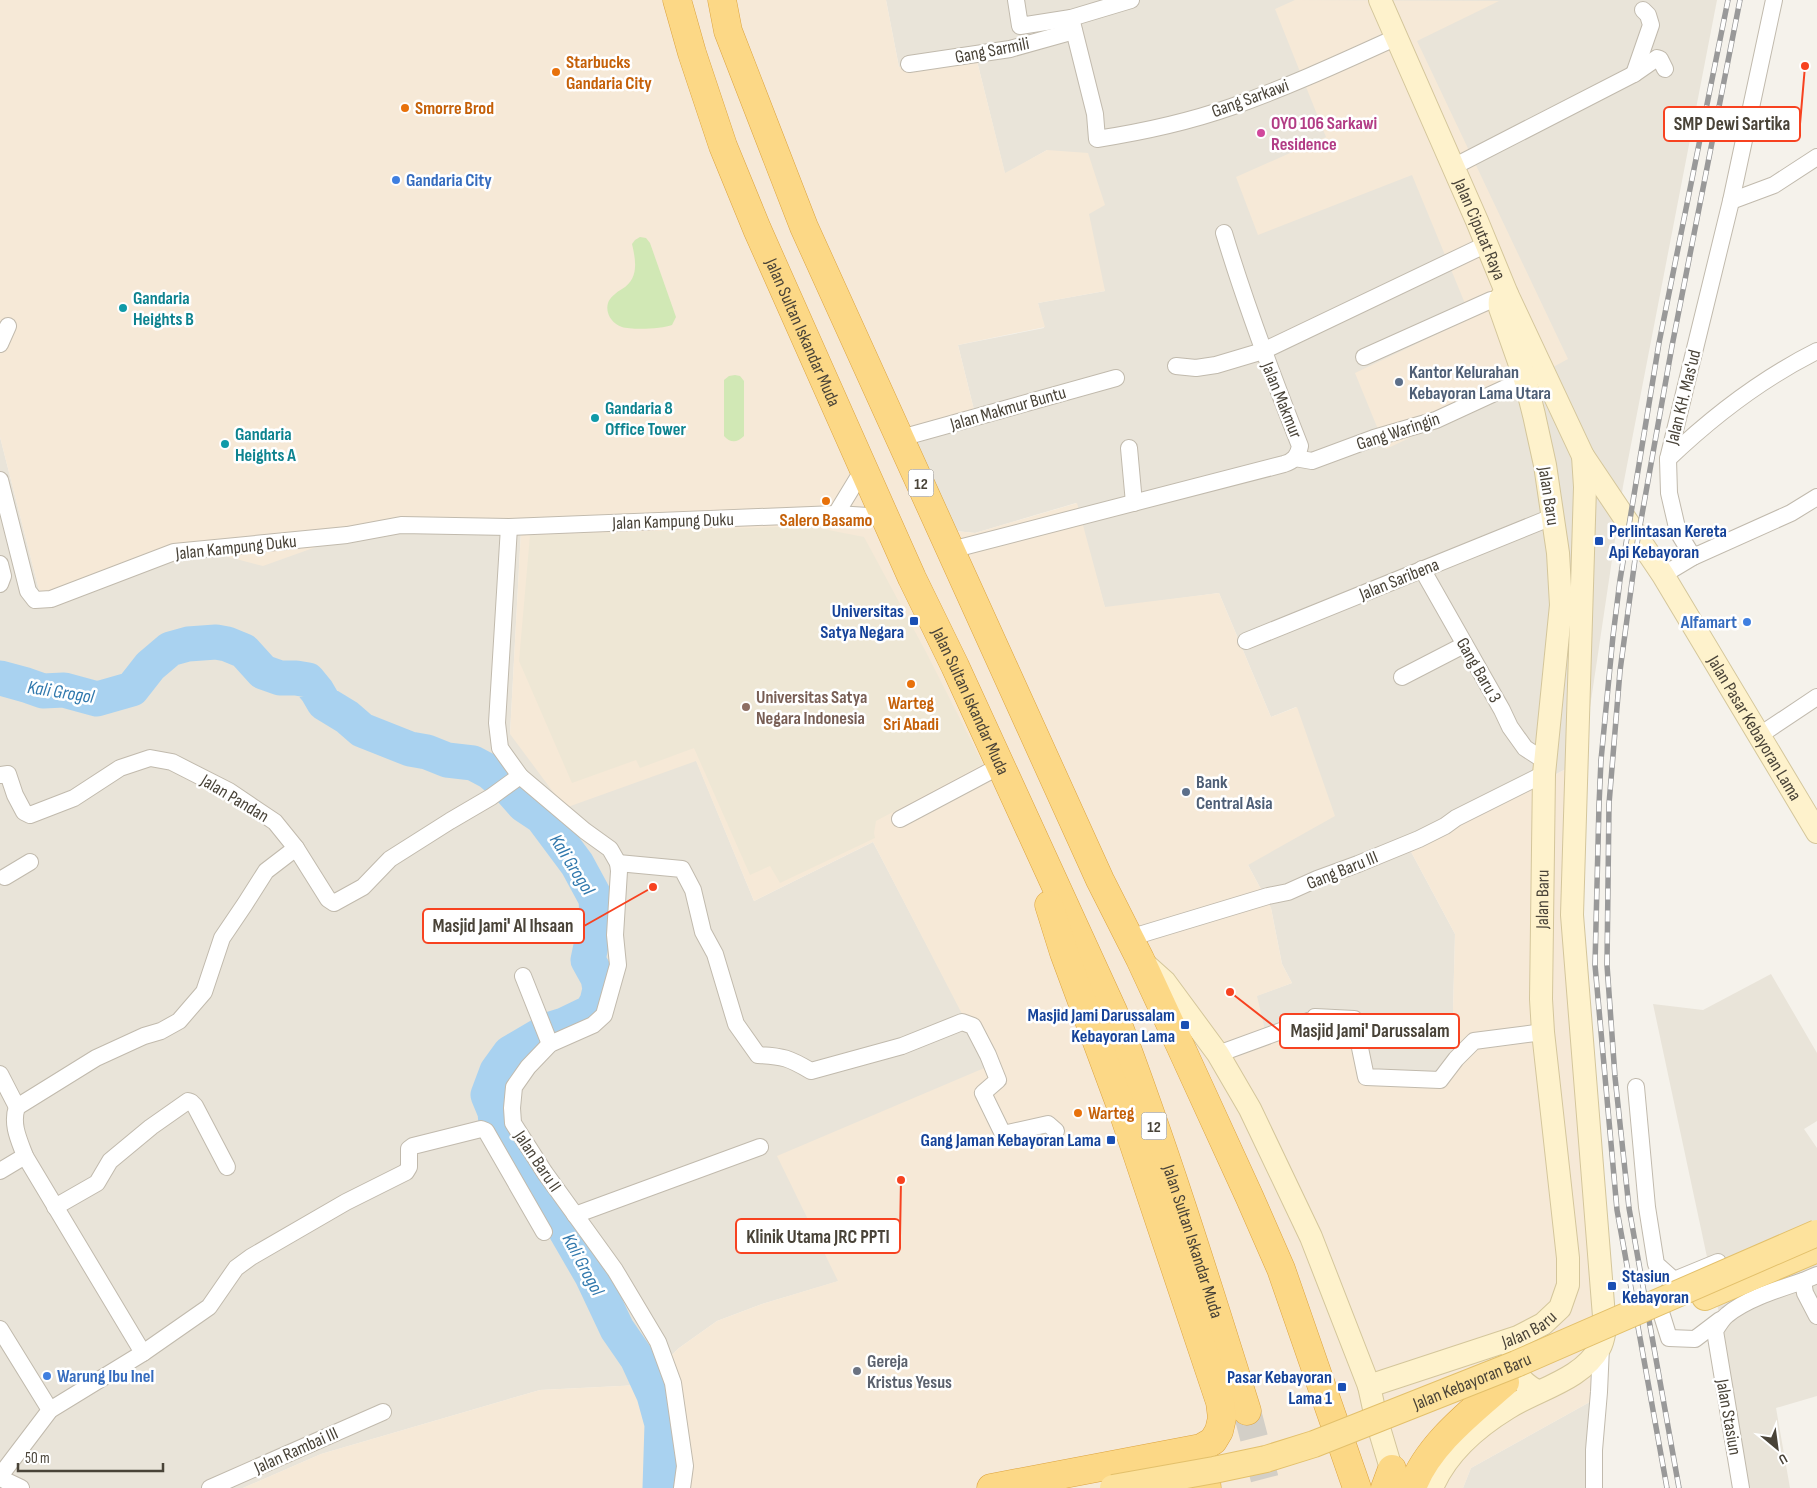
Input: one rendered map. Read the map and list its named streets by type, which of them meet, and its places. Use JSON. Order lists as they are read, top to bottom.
{
  "streets": {
    "highway": ["Jalan Sultan Iskandar Muda", "12"],
    "main road": [
      "Jalan Ciputat Raya",
      "Jalan Baru",
      "Jalan Pasar Kebayoran Lama",
      "Jalan Kebayoran Baru"
    ],
    "street": [
      "Gang Sarmili",
      "Gang Sarkawi",
      "Jalan KH. Mas'ud",
      "Jalan Makmur",
      "Jalan Makmur Buntu",
      "Gang Waringin",
      "Jalan Kampung Duku",
      "Jalan Saribena",
      "Gang Baru 3",
      "Jalan Pandan",
      "Gang Baru III",
      "Jalan Baru II",
      "Jalan Stasiun",
      "Jalan Rambai III"
    ]
  },
  "crossings": [
    ["Gang Sarmili", "Gang Sarkawi"],
    ["Gang Sarkawi", "Jalan Ciputat Raya"],
    ["Jalan Ciputat Raya", "Jalan Makmur"],
    ["Jalan Ciputat Raya", "Jalan Baru"],
    ["Jalan Ciputat Raya", "Jalan Pasar Kebayoran Lama"],
    ["Jalan Sultan Iskandar Muda", "Jalan Kampung Duku"],
    ["Jalan Makmur", "Gang Waringin"],
    ["Jalan Makmur", "12"],
    ["Jalan Makmur Buntu", "12"],
    ["Gang Waringin", "Jalan Baru"],
    ["12", "Gang Baru III"],
    ["Jalan Baru", "Jalan Saribena"],
    ["Jalan Baru", "Gang Baru 3"],
    ["Jalan Baru", "Jalan Pasar Kebayoran Lama"],
    ["Jalan Baru", "Gang Baru III"],
    ["Jalan Saribena", "Gang Baru 3"],
    ["Gang Baru 3", "Gang Baru III"]
  ],
  "water": ["Kali Grogol"],
  "places": {
    "other": [
      "SMP Dewi Sartika",
      "Starbucks Gandaria City",
      "Smorre Brod",
      "OYO 106 Sarkawi Residence",
      "Gandaria City",
      "Gandaria Heights B",
      "Kantor Kelurahan Kebayoran Lama Utara",
      "Gandaria 8 Office Tower",
      "Gandaria Heights A",
      "Salero Basamo",
      "Alfamart",
      "Warteg Sri Abadi",
      "Universitas Satya Negara Indonesia",
      "Bank Central Asia",
      "Masjid Jami' Al Ihsaan",
      "Masjid Jami' Darussalam",
      "Warteg",
      "Klinik Utama JRC PPTI",
      "Gereja Kristus Yesus",
      "Warung Ibu Inel"
    ],
    "transit": [
      "Perlintasan Kereta Api Kebayoran",
      "Universitas Satya Negara",
      "Masjid Jami Darussalam Kebayoran Lama",
      "Gang Jaman Kebayoran Lama",
      "Stasiun Kebayoran",
      "Pasar Kebayoran Lama 1"
    ]
  },
  "scale_bar": "50 m",
  "north": "bottom right"
}
